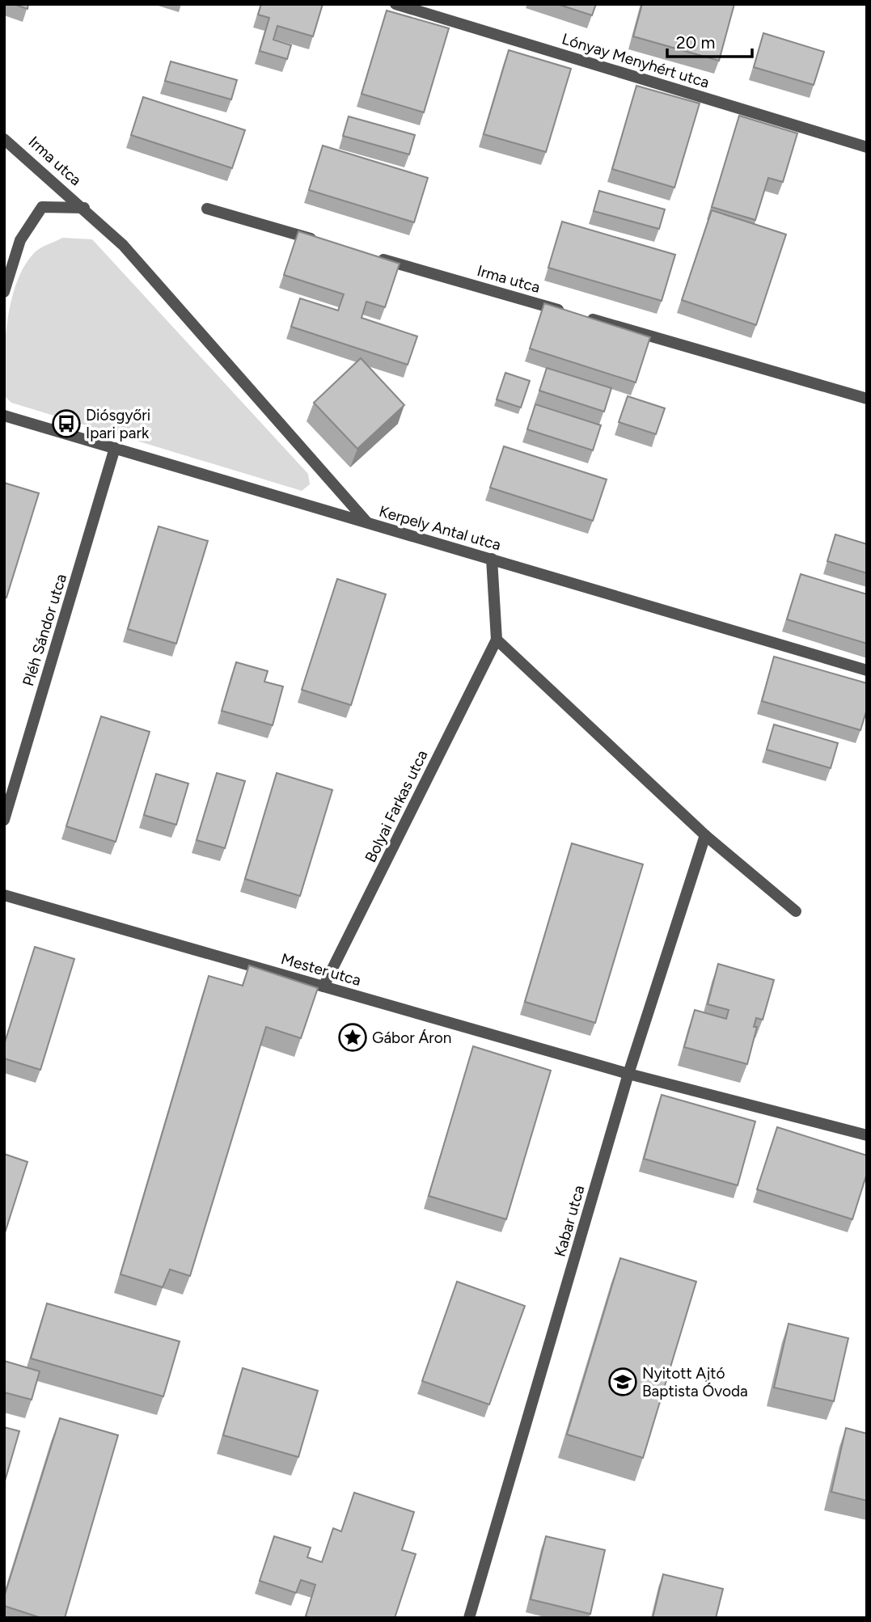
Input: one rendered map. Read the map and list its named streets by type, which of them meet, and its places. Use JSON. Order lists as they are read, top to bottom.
{
  "streets": {
    "street": [
      "Lónyay Menyhért utca",
      "Irma utca",
      "Kerpely Antal utca",
      "Pléh Sándor utca",
      "Bolyai Farkas utca",
      "Mester utca",
      "Kabar utca"
    ]
  },
  "crossings": [
    ["Irma utca", "Kerpely Antal utca"],
    ["Kerpely Antal utca", "Pléh Sándor utca"],
    ["Bolyai Farkas utca", "Mester utca"],
    ["Mester utca", "Kabar utca"]
  ],
  "places": {
    "bus stop": ["Diósgyőri Ipari park"],
    "place": ["Gábor Áron"],
    "school or university": ["Nyitott Ajtó Baptista Óvoda"]
  },
  "scale_bar": "20 m"
}
